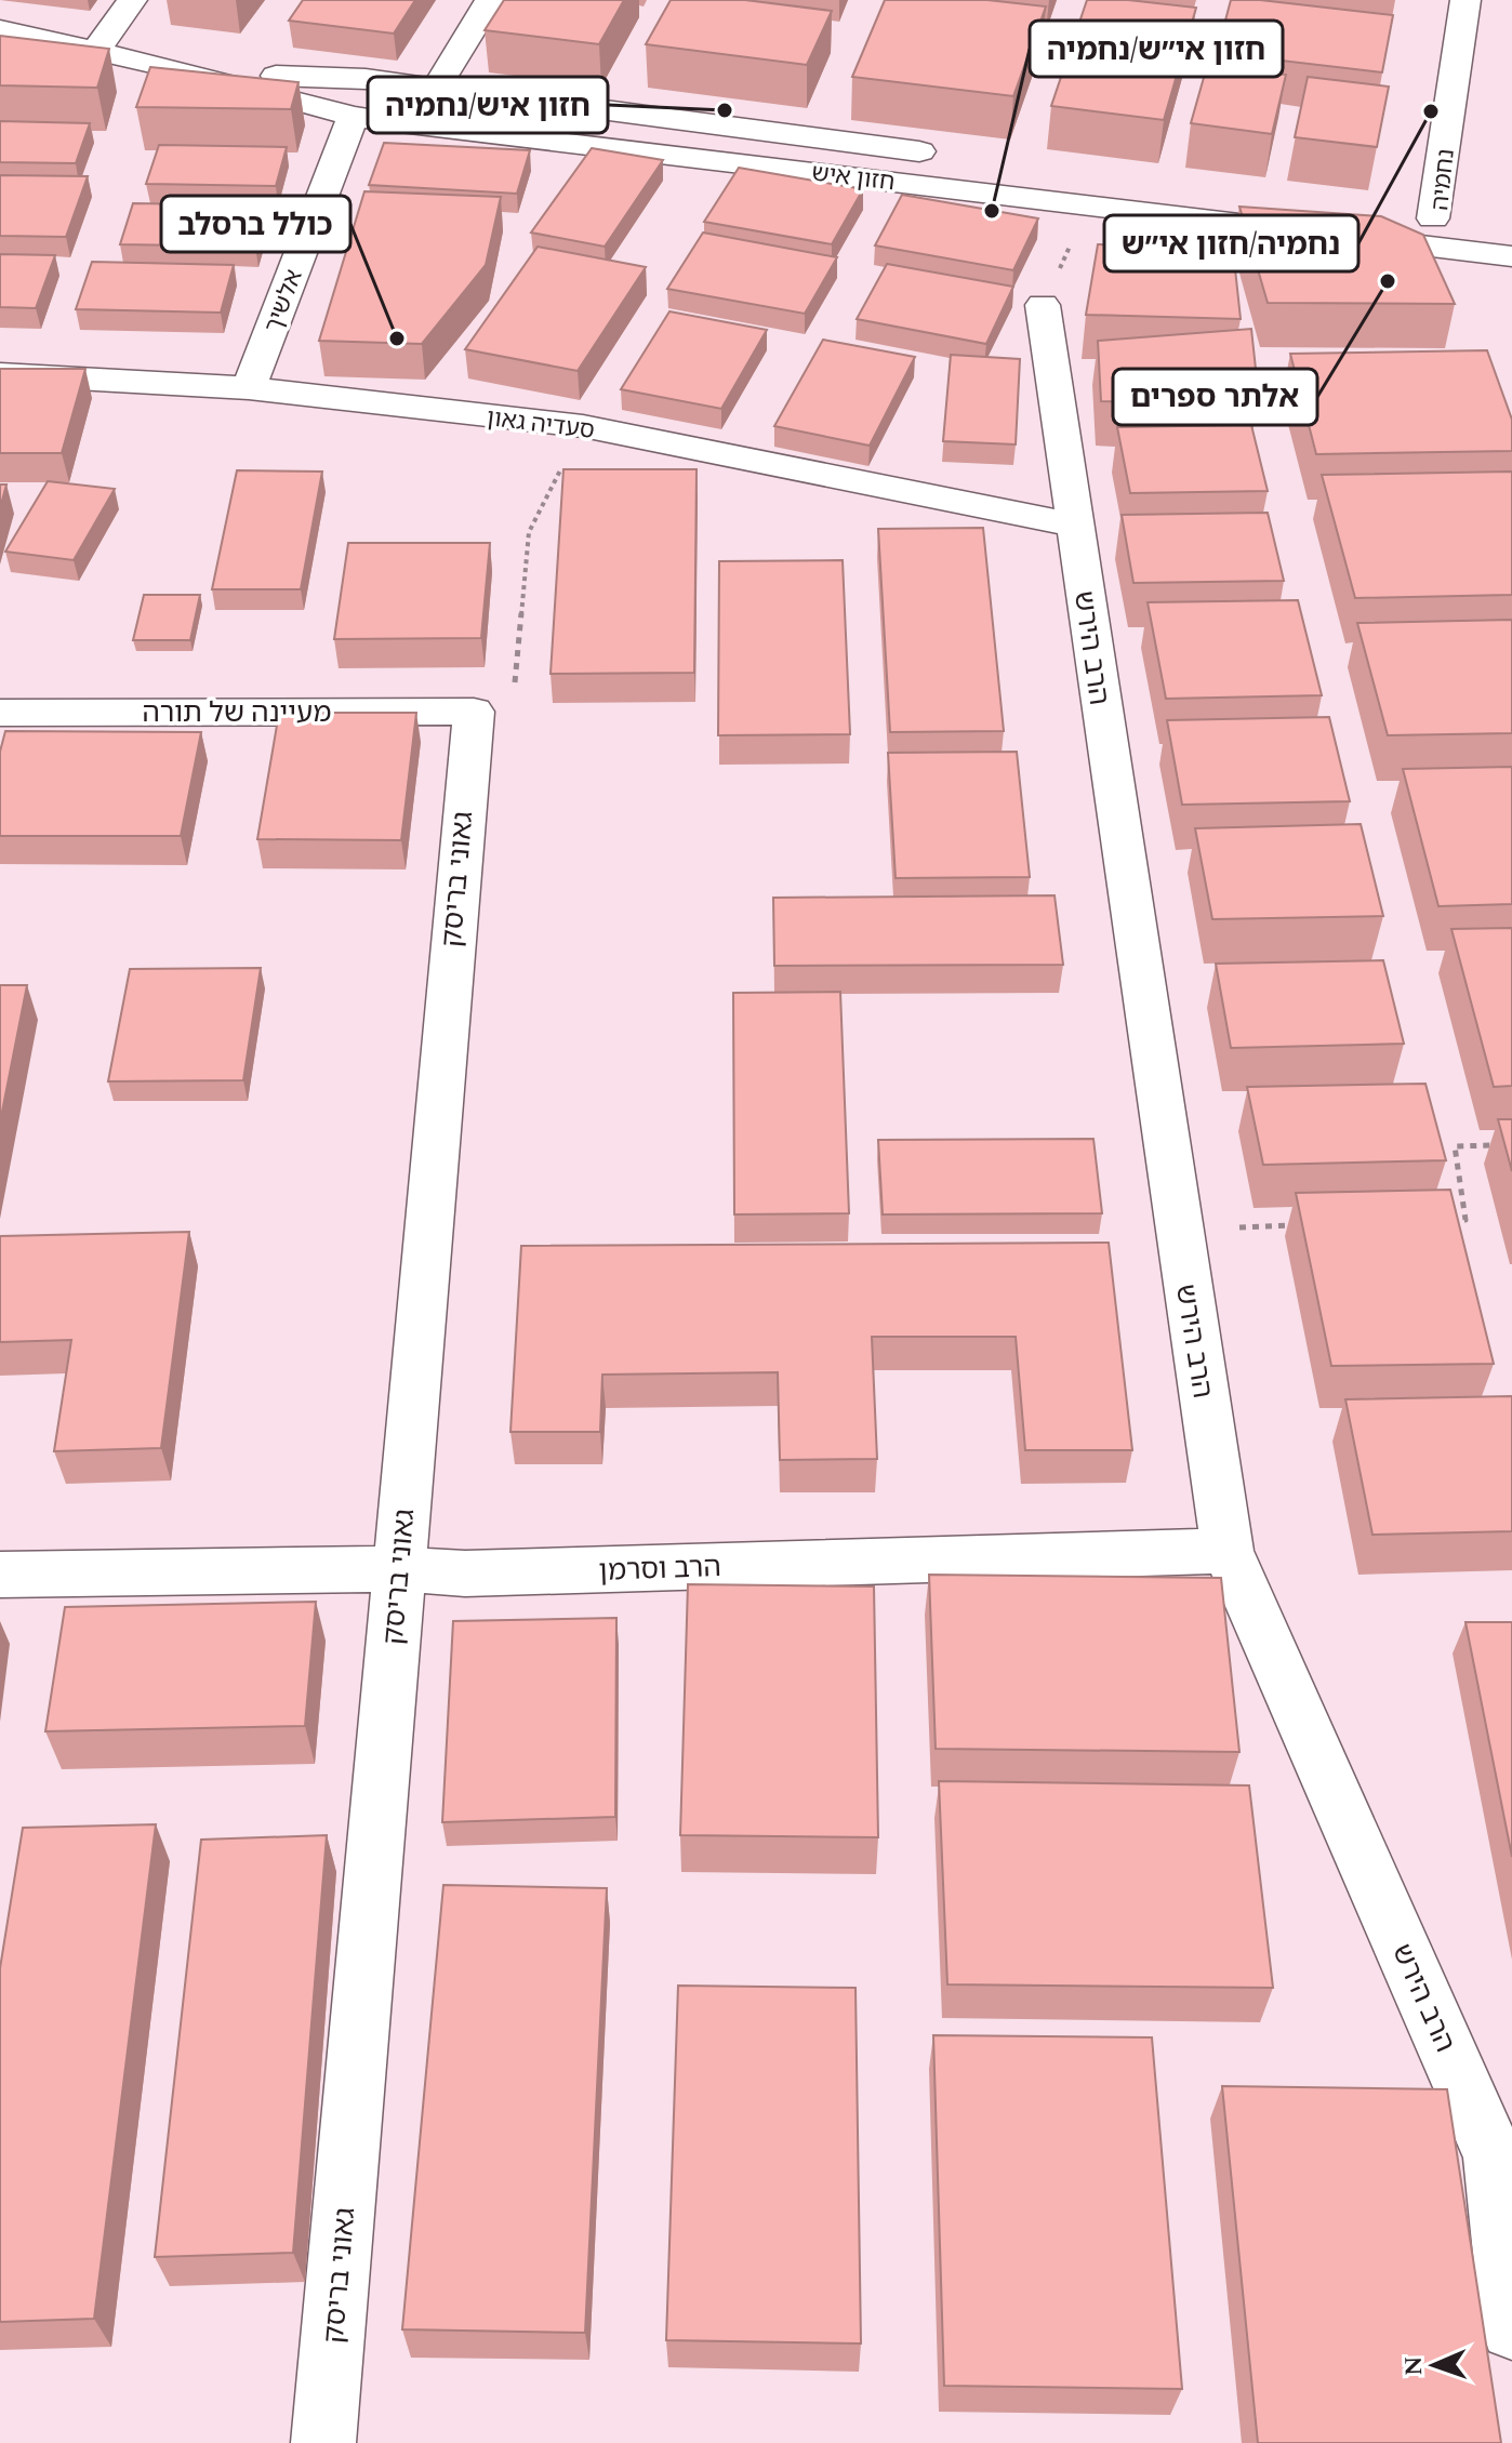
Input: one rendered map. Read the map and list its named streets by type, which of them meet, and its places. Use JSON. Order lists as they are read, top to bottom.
{
  "streets": {
    "street": [
      "חזון איש",
      "נחמיה",
      "אלשיך",
      "סעדיה גאון",
      "הרב הירש",
      "מעיינה של תורה",
      "גאוני בריסק",
      "הרב וסרמן"
    ]
  },
  "crossings": [
    ["חזון איש", "נחמיה"],
    ["חזון איש", "אלשיך"],
    ["אלשיך", "סעדיה גאון"],
    ["סעדיה גאון", "הרב הירש"],
    ["הרב הירש", "הרב וסרמן"],
    ["מעיינה של תורה", "גאוני בריסק"],
    ["גאוני בריסק", "הרב וסרמן"]
  ],
  "places": [
    "חזון איש/נחמיה",
    "נחמיה/חזון אי״ש",
    "חזון אי״ש/נחמיה",
    "אלתר ספרים",
    "כולל ברסלב"
  ],
  "north": "left"
}
